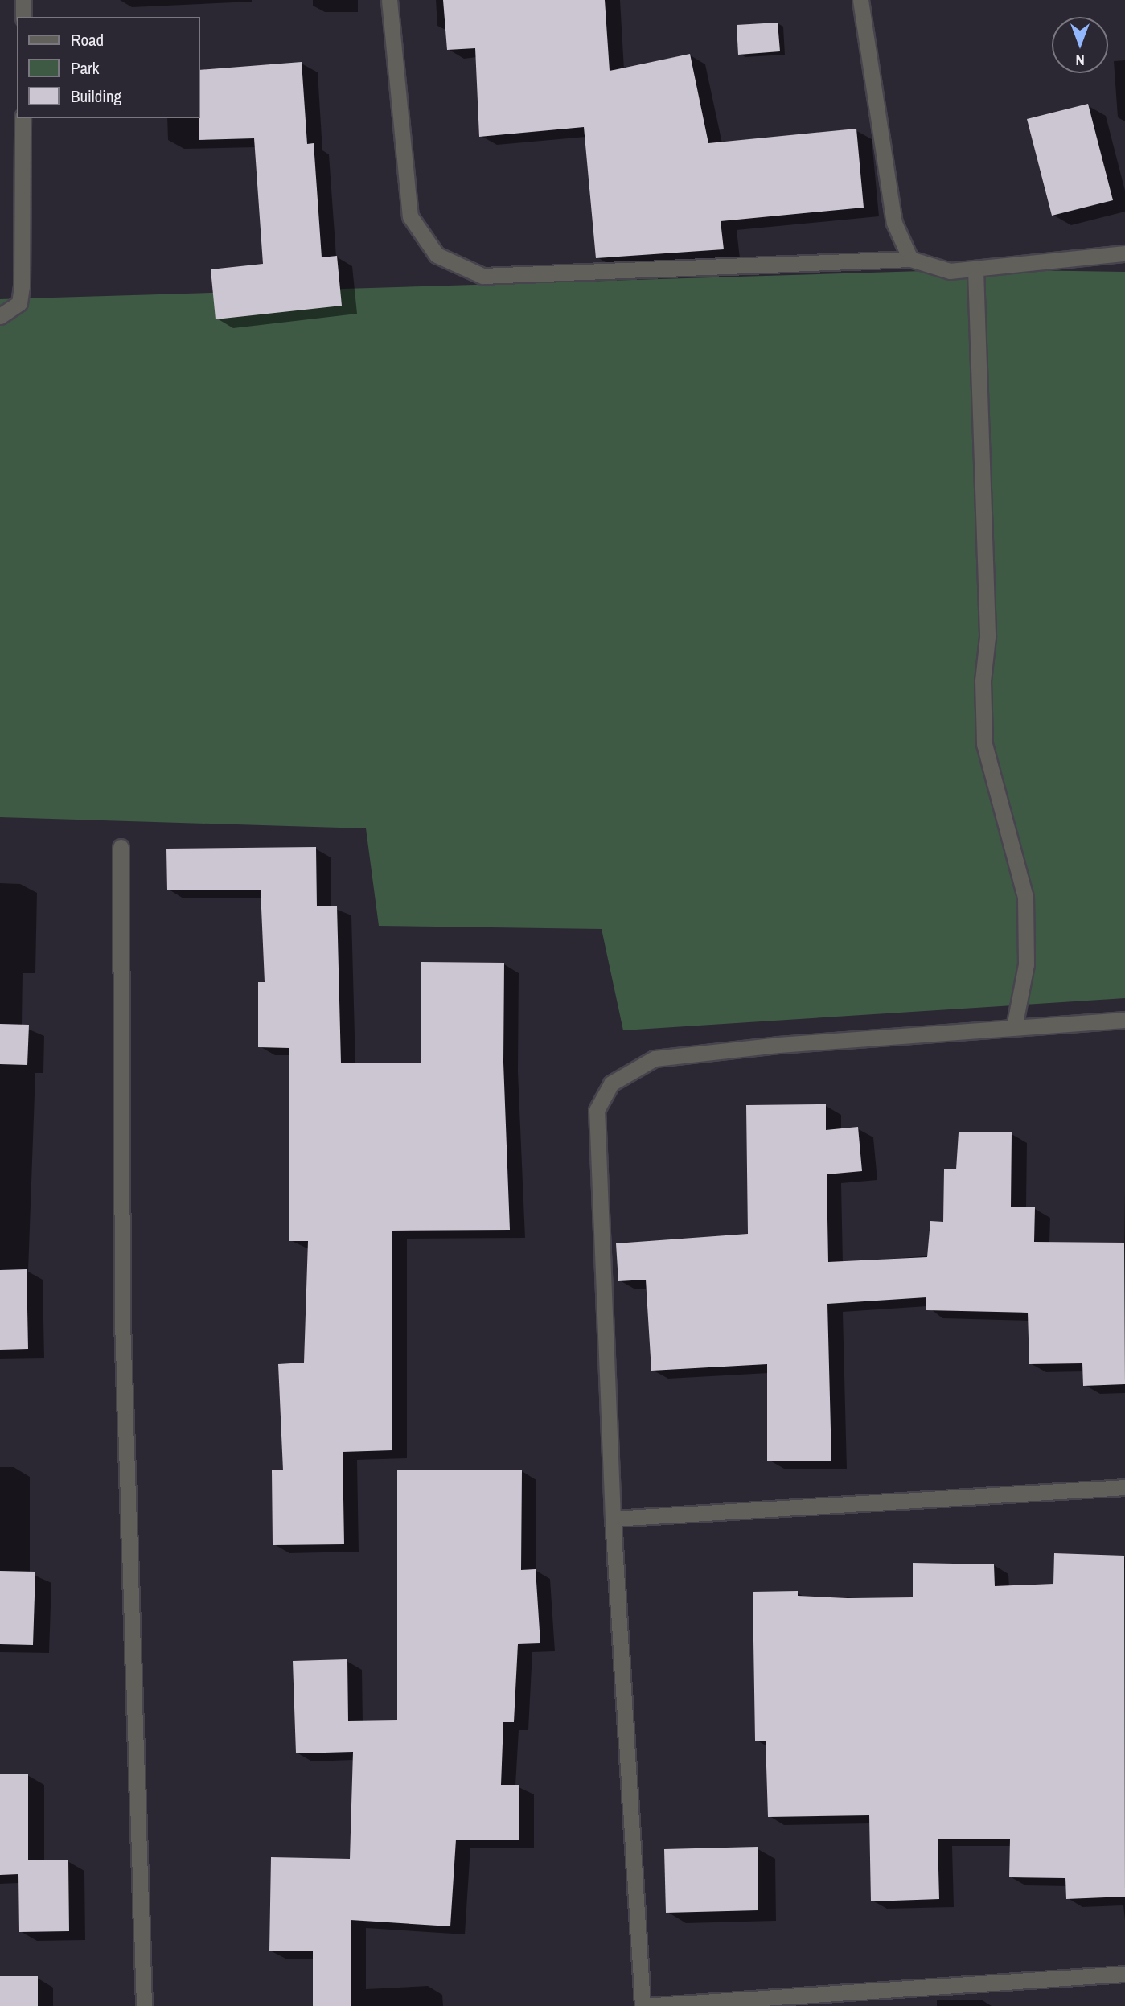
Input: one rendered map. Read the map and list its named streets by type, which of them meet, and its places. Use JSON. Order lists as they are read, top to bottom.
{
  "legend": ["Road", "Park", "Building"],
  "north": "bottom"
}
